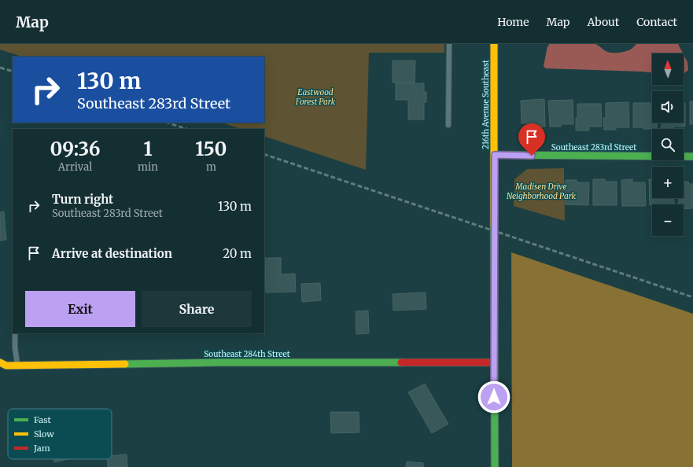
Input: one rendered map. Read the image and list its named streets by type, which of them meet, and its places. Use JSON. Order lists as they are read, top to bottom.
{
  "streets": {
    "street": ["216th Avenue Southeast", "Southeast 283rd Street", "Southeast 284th Street"]
  },
  "crossings": [
    ["216th Avenue Southeast", "Southeast 283rd Street"],
    ["216th Avenue Southeast", "Southeast 284th Street"]
  ],
  "parks": ["Eastwood Forest Park", "Madisen Drive Neighborhood Park"],
  "legend": ["Fast", "Slow", "Jam"],
  "north": "top",
  "page": {
    "header": "Map",
    "nav": [
      "Home",
      "Map",
      "About",
      "Contact"
    ],
    "map_buttons": ["+", "−"],
    "turn": ["130 m", "Southeast 283rd Street"],
    "eta": [
      "09:36",
      "Arrival",
      "1",
      "min",
      "150",
      "m"
    ],
    "list": [
      {
        "name": "Turn right",
        "note": "Southeast 283rd Street",
        "value": "130 m"
      },
      {
        "name": "Arrive at destination",
        "value": "20 m"
      }
    ],
    "buttons": ["Exit", "Share"]
  }
}
